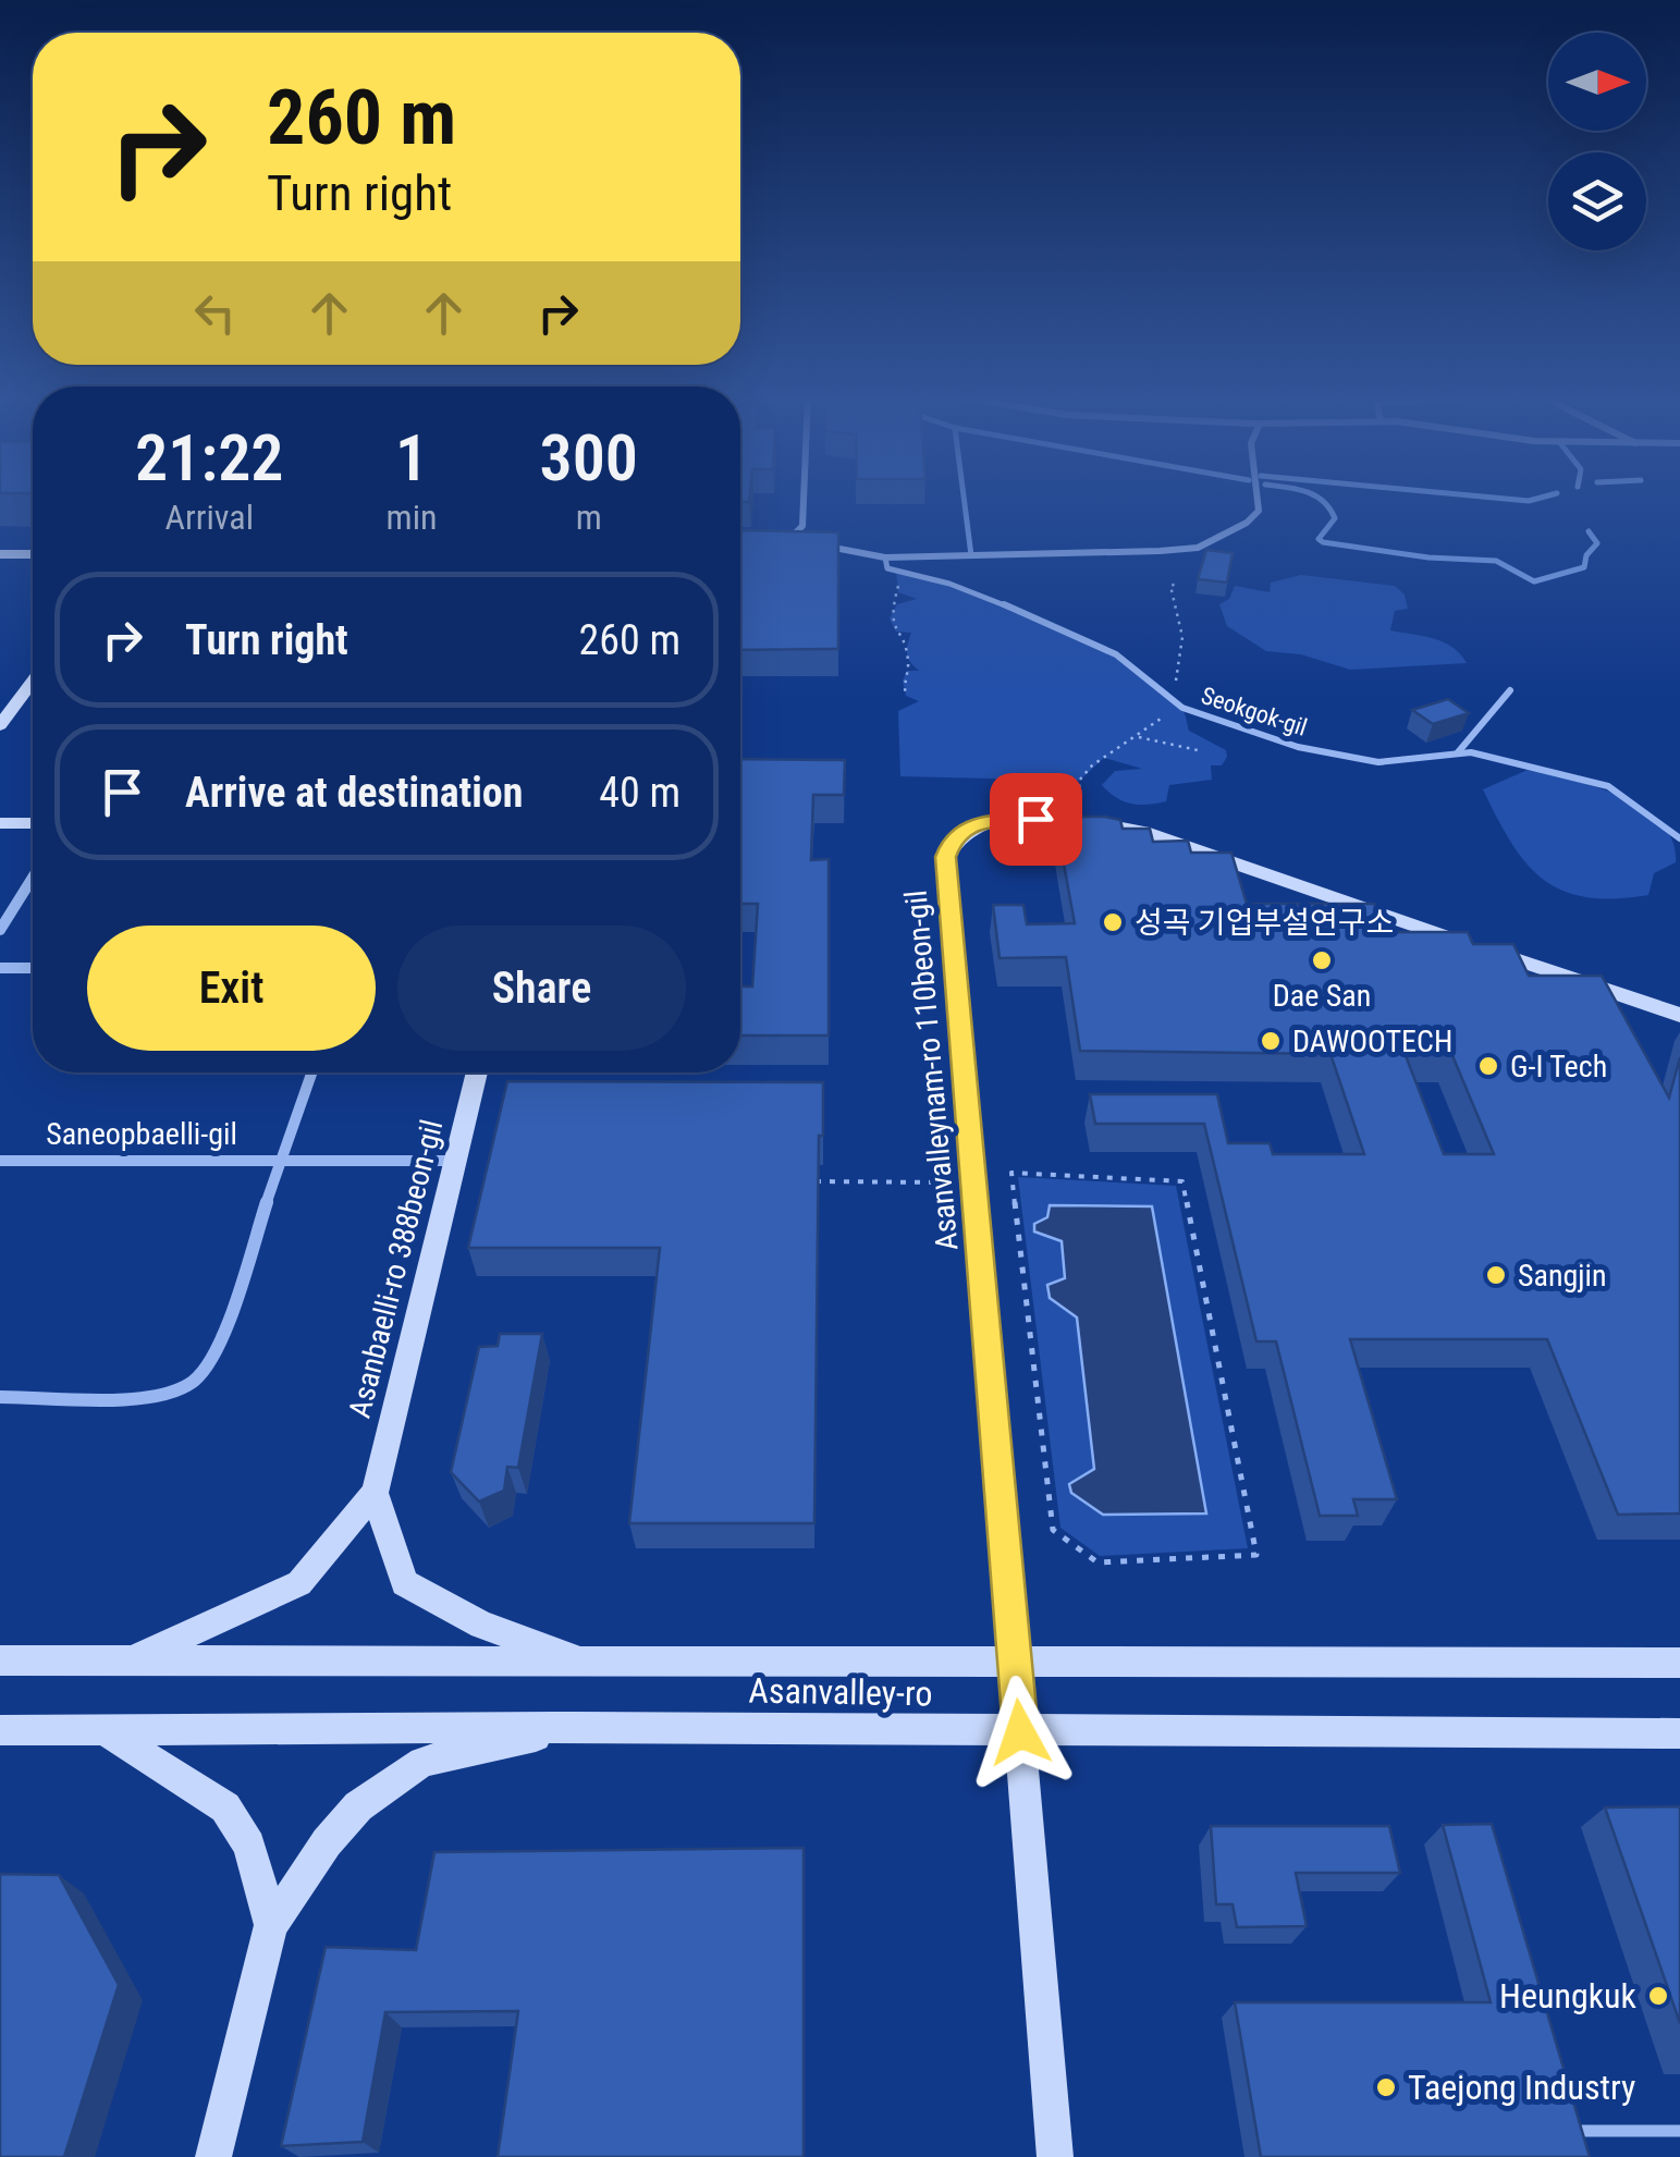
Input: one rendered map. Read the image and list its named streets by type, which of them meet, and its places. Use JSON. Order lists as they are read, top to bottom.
{
  "streets": {
    "street": [
      "Asanvalleynam-ro 110beon-gil",
      "Saneopbaelli-gil",
      "Asanbaelli-ro 388beon-gil",
      "Asanvalley-ro"
    ],
    "lane": ["Seokgok-gil"]
  },
  "crossings": [
    ["Asanvalleynam-ro 110beon-gil", "Asanvalley-ro"],
    ["Saneopbaelli-gil", "Asanbaelli-ro 388beon-gil"]
  ],
  "places": [
    "성곡 기업부설연구소",
    "Dae San",
    "DAWOOTECH",
    "G-I Tech",
    "Sangjin",
    "Heungkuk",
    "Taejong Industry"
  ],
  "north": "right",
  "page": {
    "turn": ["260 m", "Turn right"],
    "eta": [
      "21:22",
      "Arrival",
      "1",
      "min",
      "300",
      "m"
    ],
    "list": [
      {
        "name": "Turn right",
        "value": "260 m"
      },
      {
        "name": "Arrive at destination",
        "value": "40 m"
      }
    ],
    "buttons": ["Exit", "Share"]
  }
}
